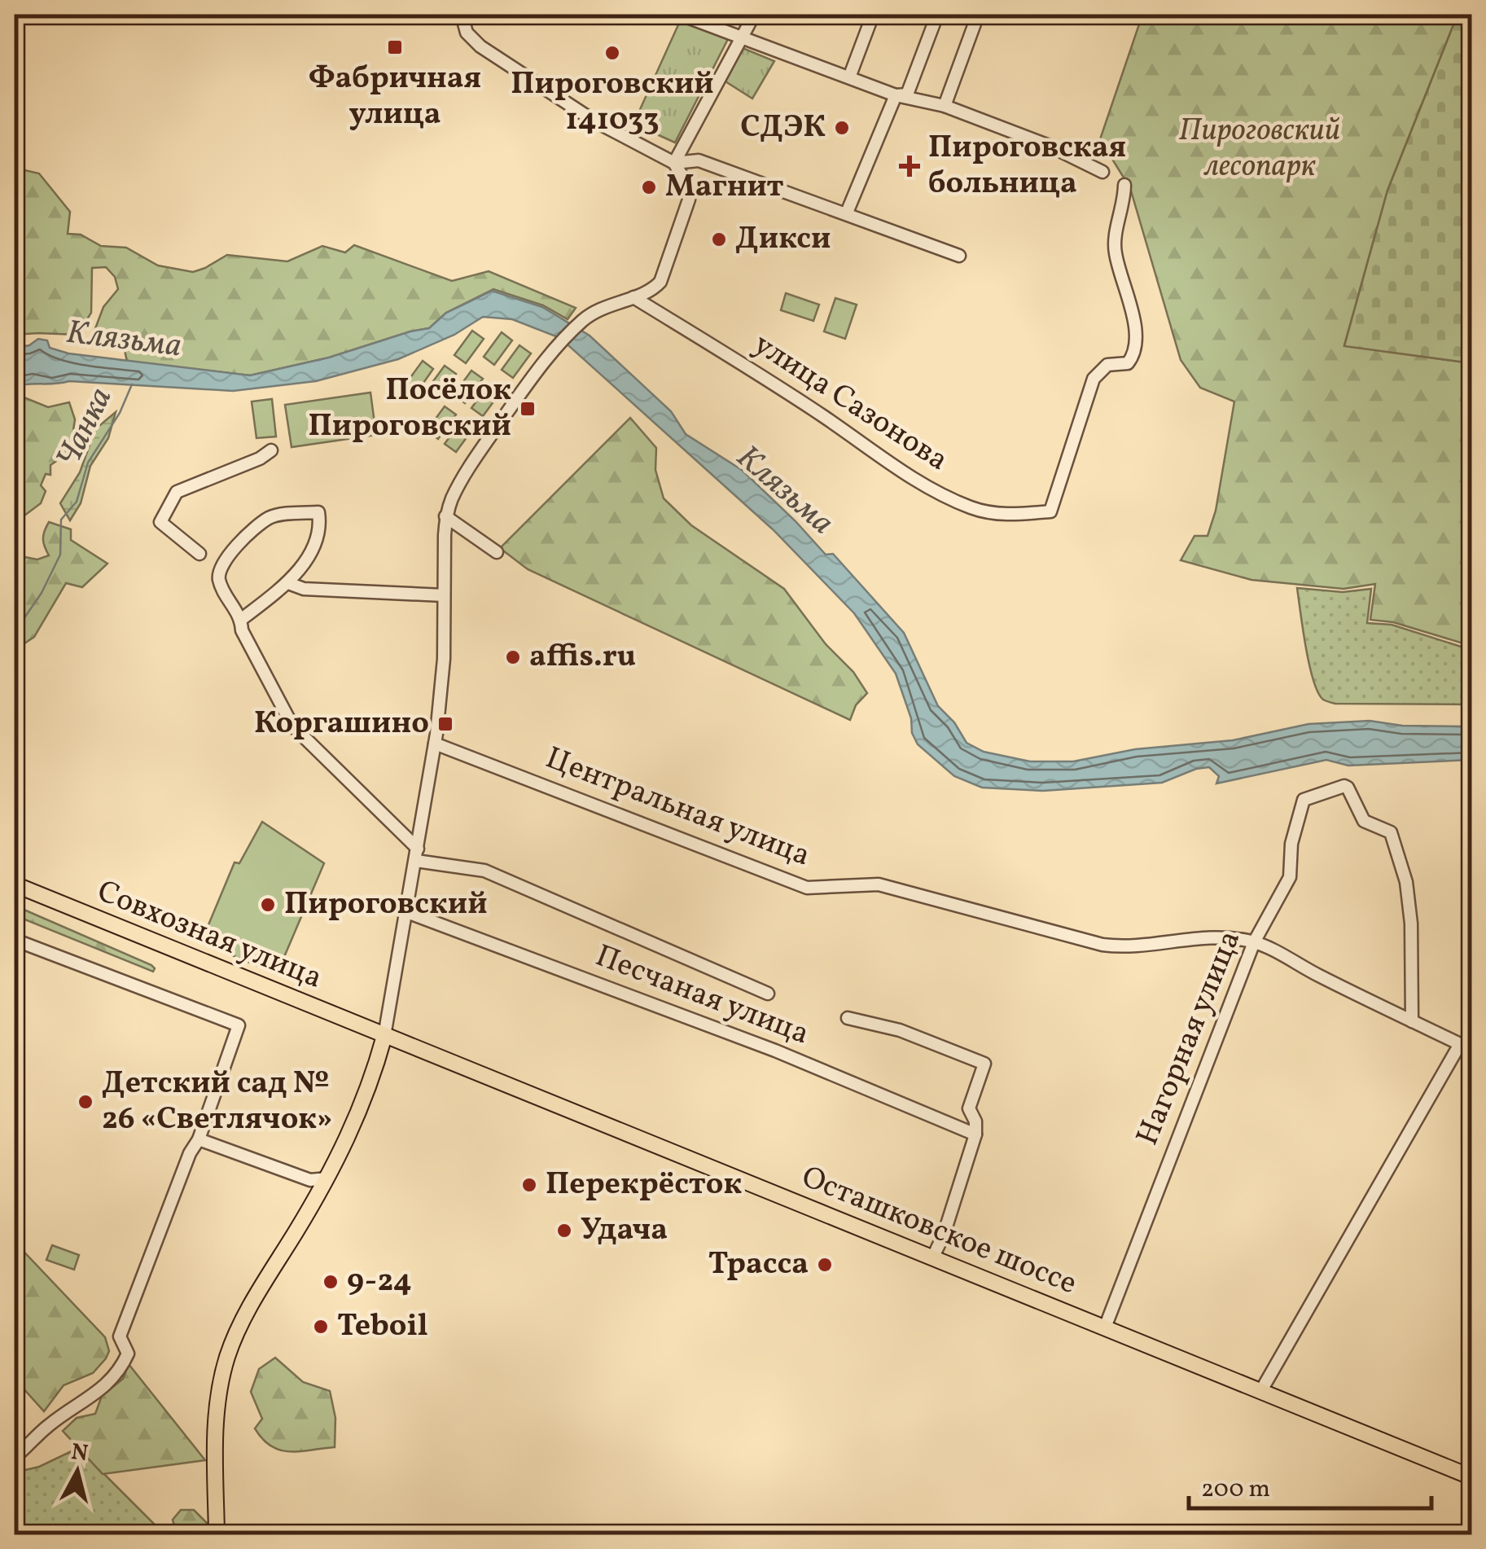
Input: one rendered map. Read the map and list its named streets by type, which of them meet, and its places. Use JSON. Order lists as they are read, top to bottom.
{
  "streets": {
    "main road": ["Совхозная улица", "Осташковское шоссе"],
    "street": [
      "улица Сазонова",
      "Центральная улица",
      "Песчаная улица",
      "Нагорная улица"
    ]
  },
  "crossings": [
    ["Центральная улица", "Нагорная улица"],
    ["Центральная улица", "Осташковское шоссе"],
    ["Совхозная улица", "Осташковское шоссе"],
    ["Нагорная улица", "Осташковское шоссе"]
  ],
  "water": ["Клязьма", "Чанка"],
  "parks": ["Пироговский лесопарк"],
  "places": {
    "transit": ["Фабричная улица", "Посёлок Пироговский", "Коргашино"],
    "other": [
      "Пироговский 141033",
      "СДЭК",
      "Магнит",
      "Дикси",
      "affis.ru",
      "Пироговский",
      "Детский сад № 26 «Светлячок»",
      "Перекрёсток",
      "Удача",
      "Трасса",
      "9-24",
      "Teboil"
    ],
    "health": ["Пироговская больница"]
  },
  "scale_bar": "200 m",
  "north": "top"
}
